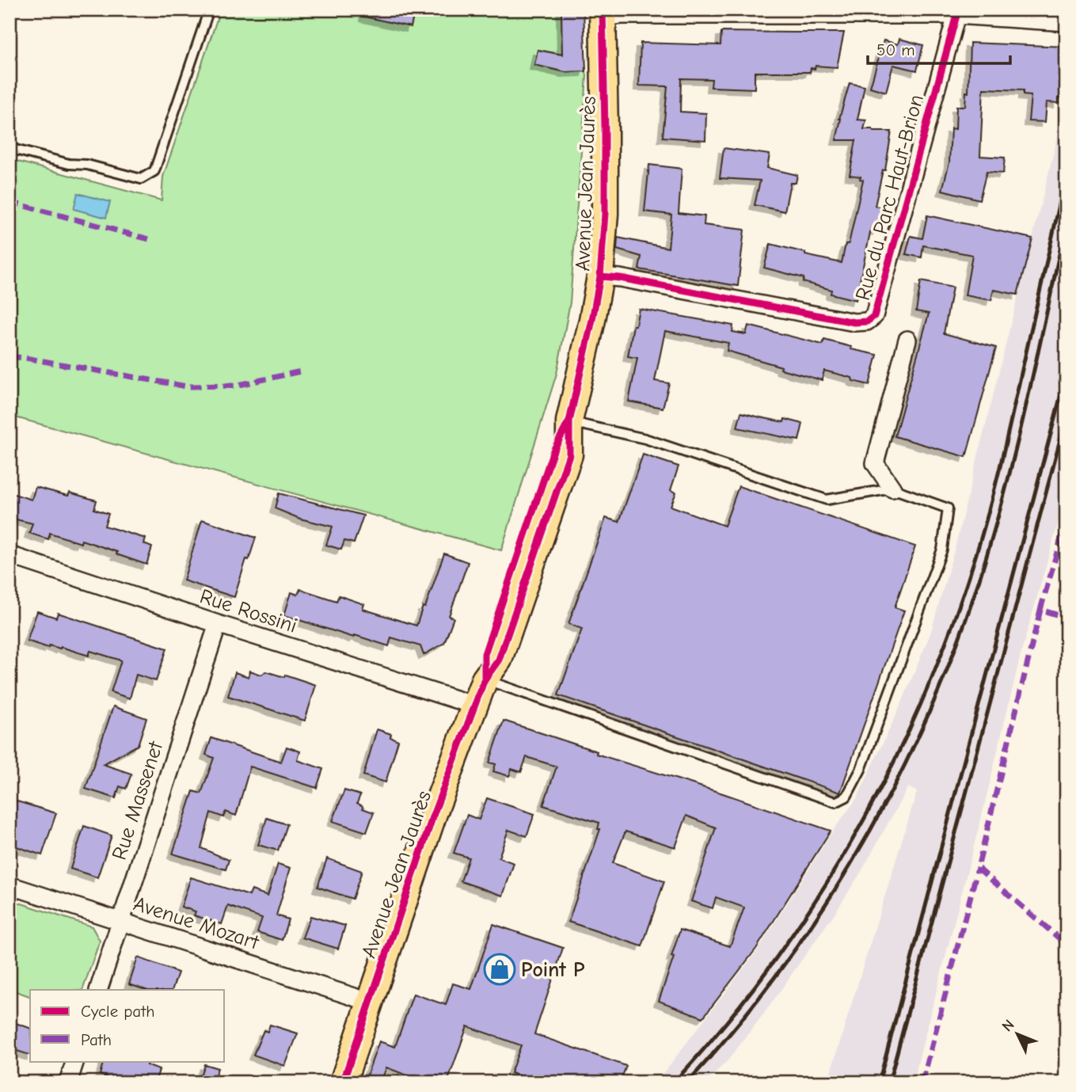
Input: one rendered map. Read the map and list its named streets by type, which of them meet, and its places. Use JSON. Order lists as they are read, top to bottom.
{
  "streets": {
    "main road": ["Avenue Jean Jaurès"],
    "street": [
      "Rue du Parc Haut-Brion",
      "Rue Rossini",
      "Rue Massenet",
      "Avenue Mozart"
    ]
  },
  "crossings": [
    ["Avenue Jean Jaurès", "Rue du Parc Haut-Brion"],
    ["Avenue Jean Jaurès", "Rue Rossini"],
    ["Avenue Jean Jaurès", "Avenue Mozart"],
    ["Rue Rossini", "Rue Massenet"],
    ["Rue Massenet", "Avenue Mozart"]
  ],
  "places": {
    "shop": ["Point P"]
  },
  "legend": ["Cycle path", "Path"],
  "scale_bar": "50 m",
  "north": "top left"
}
